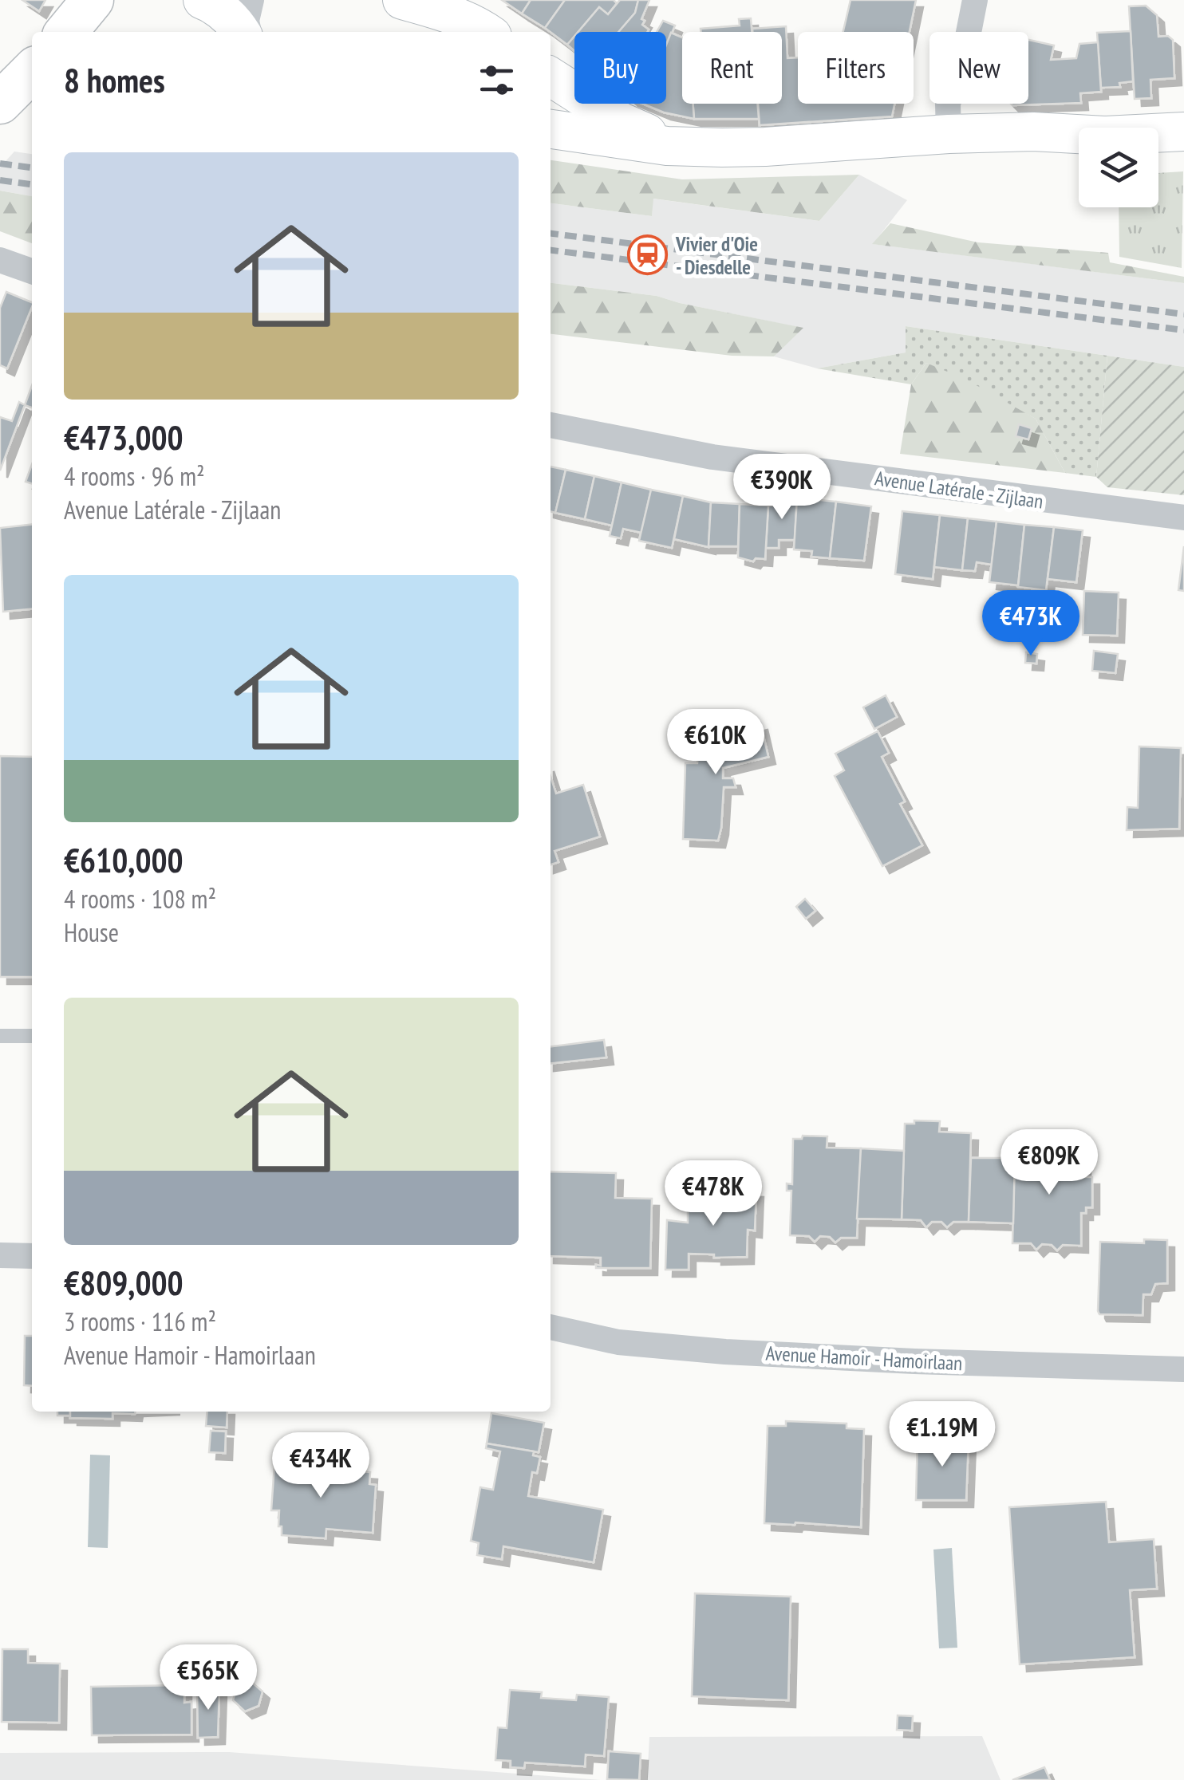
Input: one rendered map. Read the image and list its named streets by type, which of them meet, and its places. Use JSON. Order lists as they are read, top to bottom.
{
  "streets": {
    "street": ["Avenue Latérale - Zijlaan", "Avenue Hamoir - Hamoirlaan"]
  },
  "places": {
    "station": ["Vivier d'Oie - Diesdelle"]
  },
  "page": {
    "chip": [
      "Buy",
      "Rent",
      "Filters",
      "New"
    ],
    "heading": "8 homes",
    "list": [
      {
        "name": "€473,000",
        "note": "4 rooms · 96 m² · Avenue Latérale - Zijlaan"
      },
      {
        "name": "€610,000",
        "note": "4 rooms · 108 m² · House"
      },
      {
        "name": "€809,000",
        "note": "3 rooms · 116 m² · Avenue Hamoir - Hamoirlaan"
      }
    ],
    "price": [
      "€390K",
      "€473K",
      "€610K",
      "€809K",
      "€478K",
      "€1.19M",
      "€434K",
      "€565K"
    ]
  }
}
